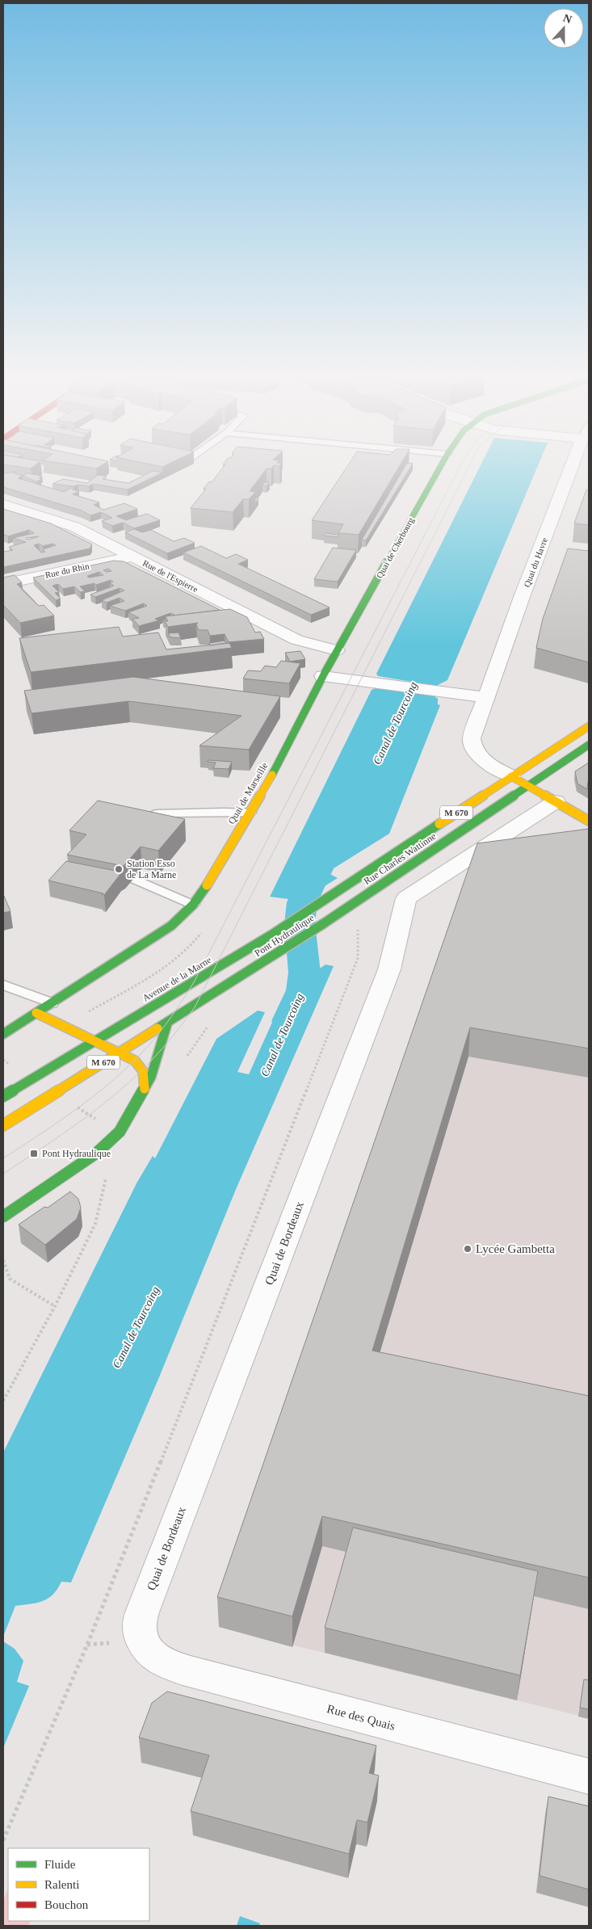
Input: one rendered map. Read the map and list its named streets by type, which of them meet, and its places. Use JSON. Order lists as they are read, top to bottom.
{
  "streets": {
    "main road": [
      "Quai de Cherbourg",
      "Quai de Marseille",
      "M 670",
      "Rue Charles Wattinne",
      "Pont Hydraulique",
      "Avenue de la Marne"
    ],
    "street": [
      "Quai du Havre",
      "Rue du Rhin",
      "Rue de l'Espierre",
      "Quai de Bordeaux",
      "Rue des Quais"
    ]
  },
  "crossings": [
    ["Quai de Cherbourg", "Rue de l'Espierre"],
    ["Quai de Cherbourg", "Quai de Marseille"],
    ["Quai du Havre", "Rue Charles Wattinne"],
    ["Rue du Rhin", "Rue de l'Espierre"],
    ["M 670", "Pont Hydraulique"],
    ["Rue Charles Wattinne", "Pont Hydraulique"],
    ["Pont Hydraulique", "Avenue de la Marne"],
    ["Quai de Bordeaux", "Rue des Quais"]
  ],
  "water": ["Canal de Tourcoing"],
  "places": {
    "other": ["Station Esso de La Marne", "Lycée Gambetta"],
    "transit": ["Pont Hydraulique"]
  },
  "legend": ["Fluide", "Ralenti", "Bouchon"],
  "north": "top"
}
